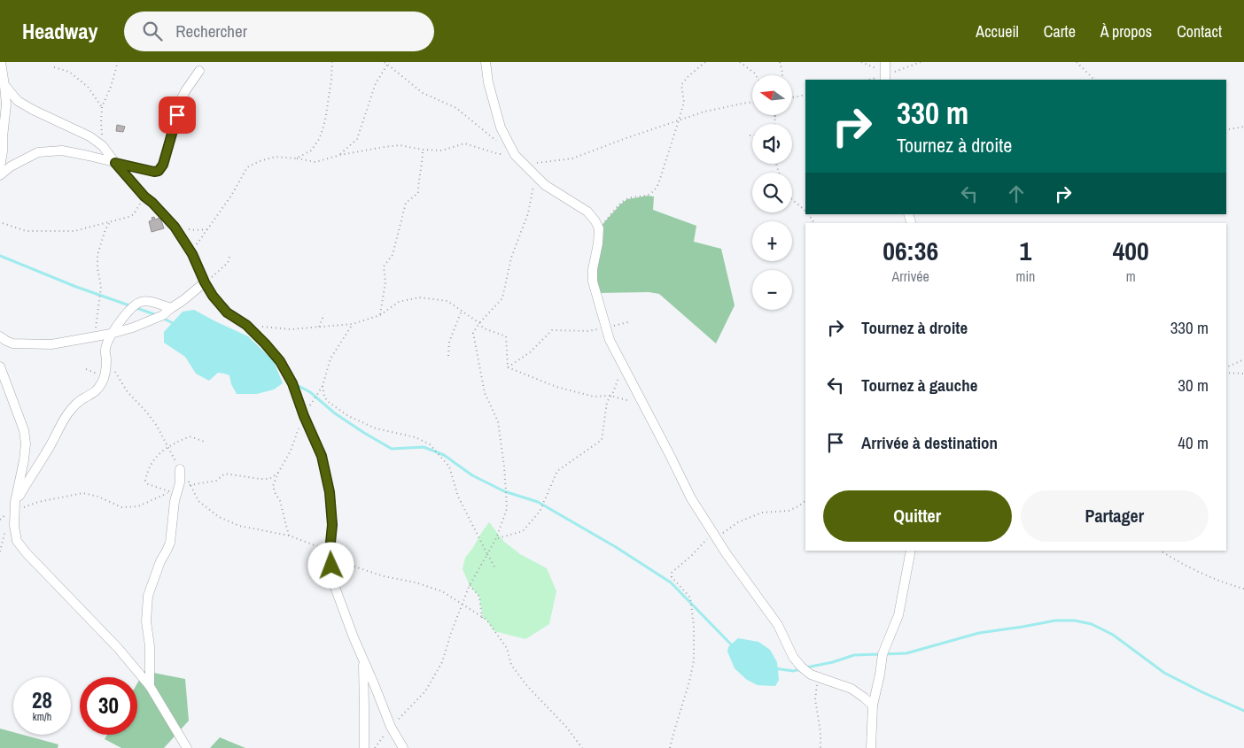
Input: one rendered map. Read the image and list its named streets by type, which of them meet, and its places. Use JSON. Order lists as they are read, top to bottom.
{
  "north": "left",
  "page": {
    "header": "Headway",
    "search": "Rechercher",
    "nav": [
      "Accueil",
      "Carte",
      "À propos",
      "Contact"
    ],
    "map_buttons": ["+", "−"],
    "turn": ["330 m", "Tournez à droite"],
    "eta": [
      "06:36",
      "Arrivée",
      "1",
      "min",
      "400",
      "m"
    ],
    "list": [
      {
        "name": "Tournez à droite",
        "value": "330 m"
      },
      {
        "name": "Tournez à gauche",
        "value": "30 m"
      },
      {
        "name": "Arrivée à destination",
        "value": "40 m"
      }
    ],
    "buttons": ["Quitter", "Partager"],
    "speed": "28 km/h",
    "limit": "30"
  }
}
